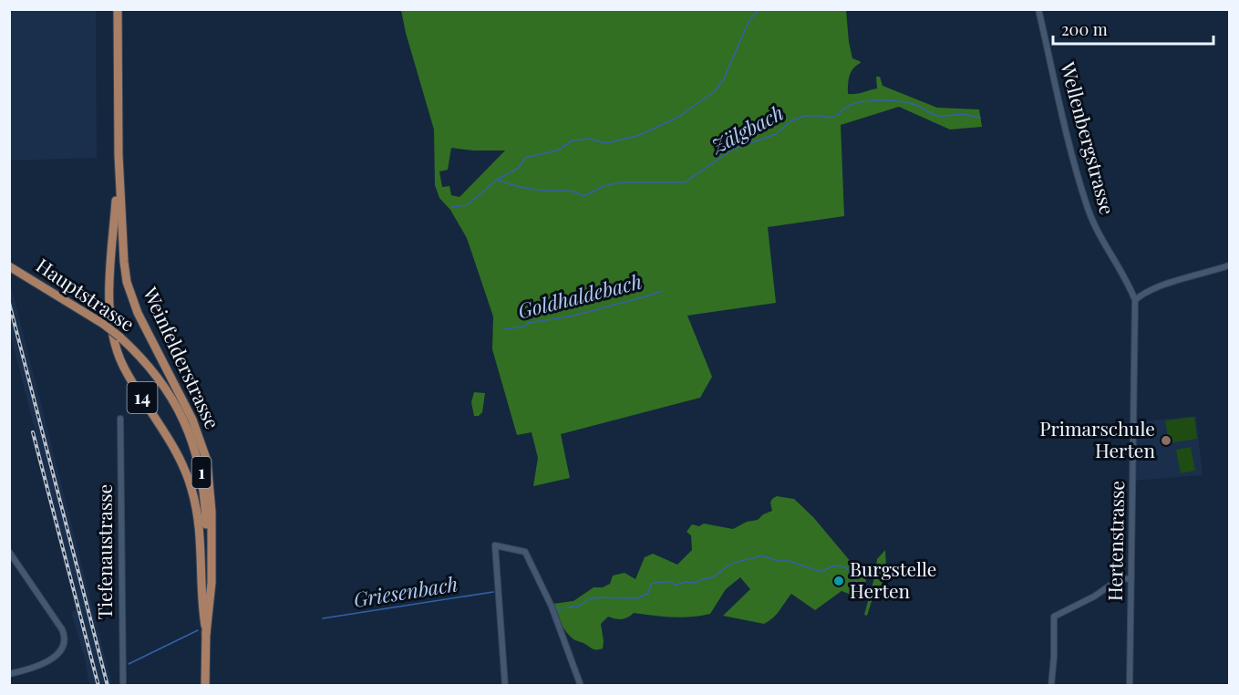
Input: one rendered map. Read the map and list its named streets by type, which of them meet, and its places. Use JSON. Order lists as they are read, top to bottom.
{
  "streets": {
    "main road": [
      "Hauptstrasse",
      "Weinfelderstrasse",
      "14",
      "1"
    ],
    "street": ["Wellenbergstrasse", "Hertenstrasse", "Tiefenaustrasse"]
  },
  "crossings": [
    ["Wellenbergstrasse", "Hertenstrasse"],
    ["Hauptstrasse", "Weinfelderstrasse"],
    ["Hauptstrasse", "1"],
    ["Weinfelderstrasse", "1"]
  ],
  "water": ["Zälgbach", "Goldhaldebach", "Griesenbach"],
  "places": ["Primarschule Herten", "Burgstelle Herten"],
  "scale_bar": "200 m"
}
